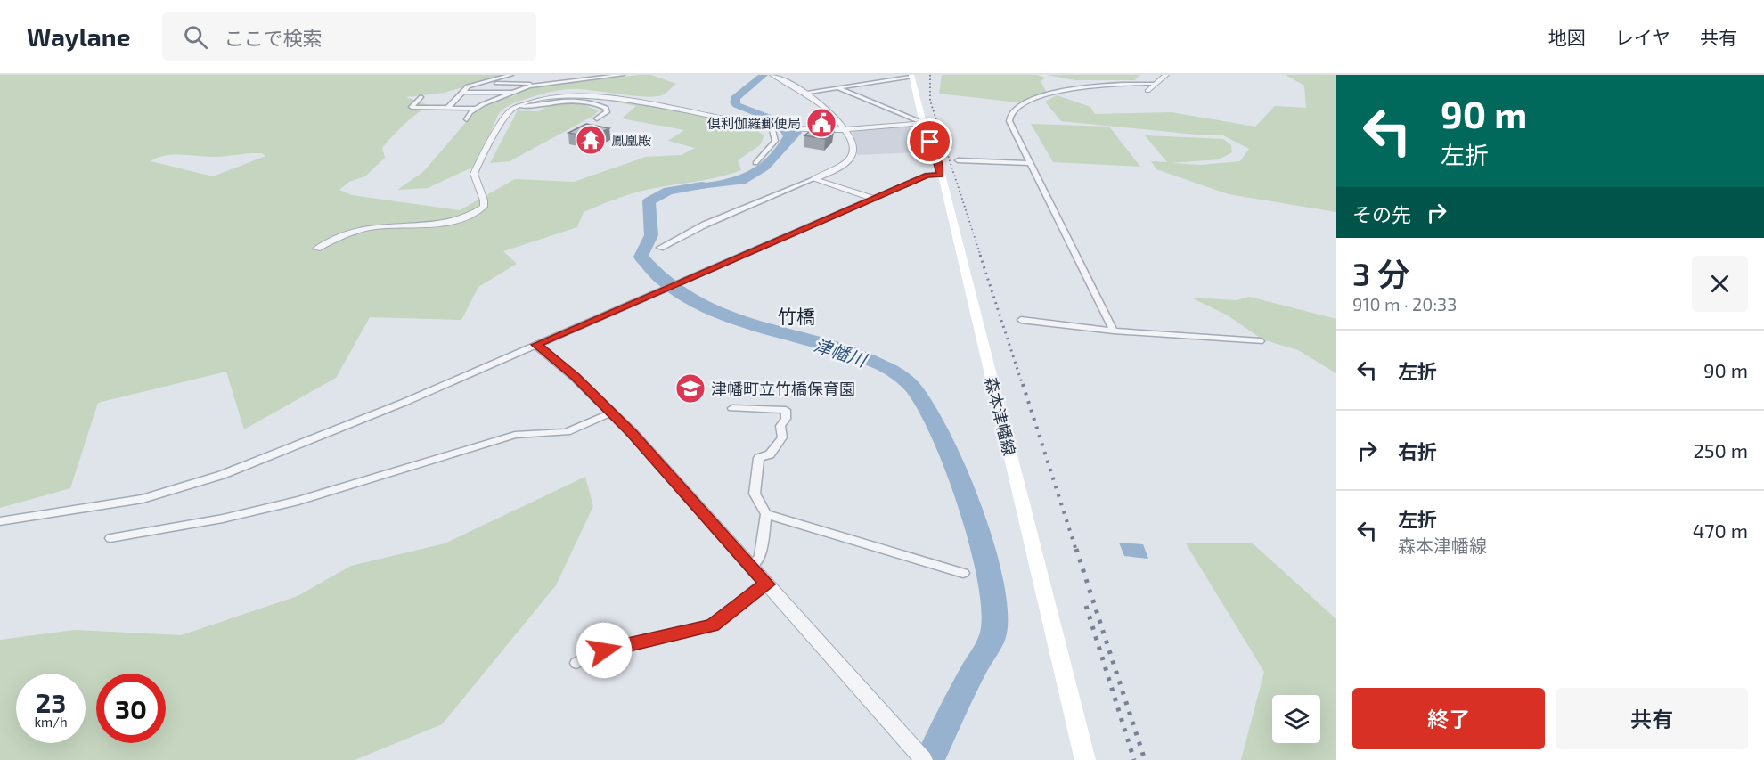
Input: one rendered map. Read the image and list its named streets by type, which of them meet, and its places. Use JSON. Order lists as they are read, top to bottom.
{
  "streets": {
    "main road": ["森本津幡線"]
  },
  "districts": ["竹橋"],
  "water": ["津幡川"],
  "places": {
    "public building": ["倶利伽羅郵便局"],
    "temple": ["鳳凰殿"],
    "school or university": ["津幡町立竹橋保育園"]
  },
  "page": {
    "header": "Waylane",
    "search": "ここで検索",
    "nav": ["地図", "レイヤ", "共有"],
    "turn": ["90 m", "左折"],
    "then": "その先",
    "heading": ["3 分", "910 m · 20:33"],
    "list": [
      {
        "name": "左折",
        "value": "90 m"
      },
      {
        "name": "右折",
        "value": "250 m"
      },
      {
        "name": "左折",
        "note": "森本津幡線",
        "value": "470 m"
      }
    ],
    "speed": "23 km/h",
    "limit": "30",
    "buttons": ["終了", "共有"]
  }
}
